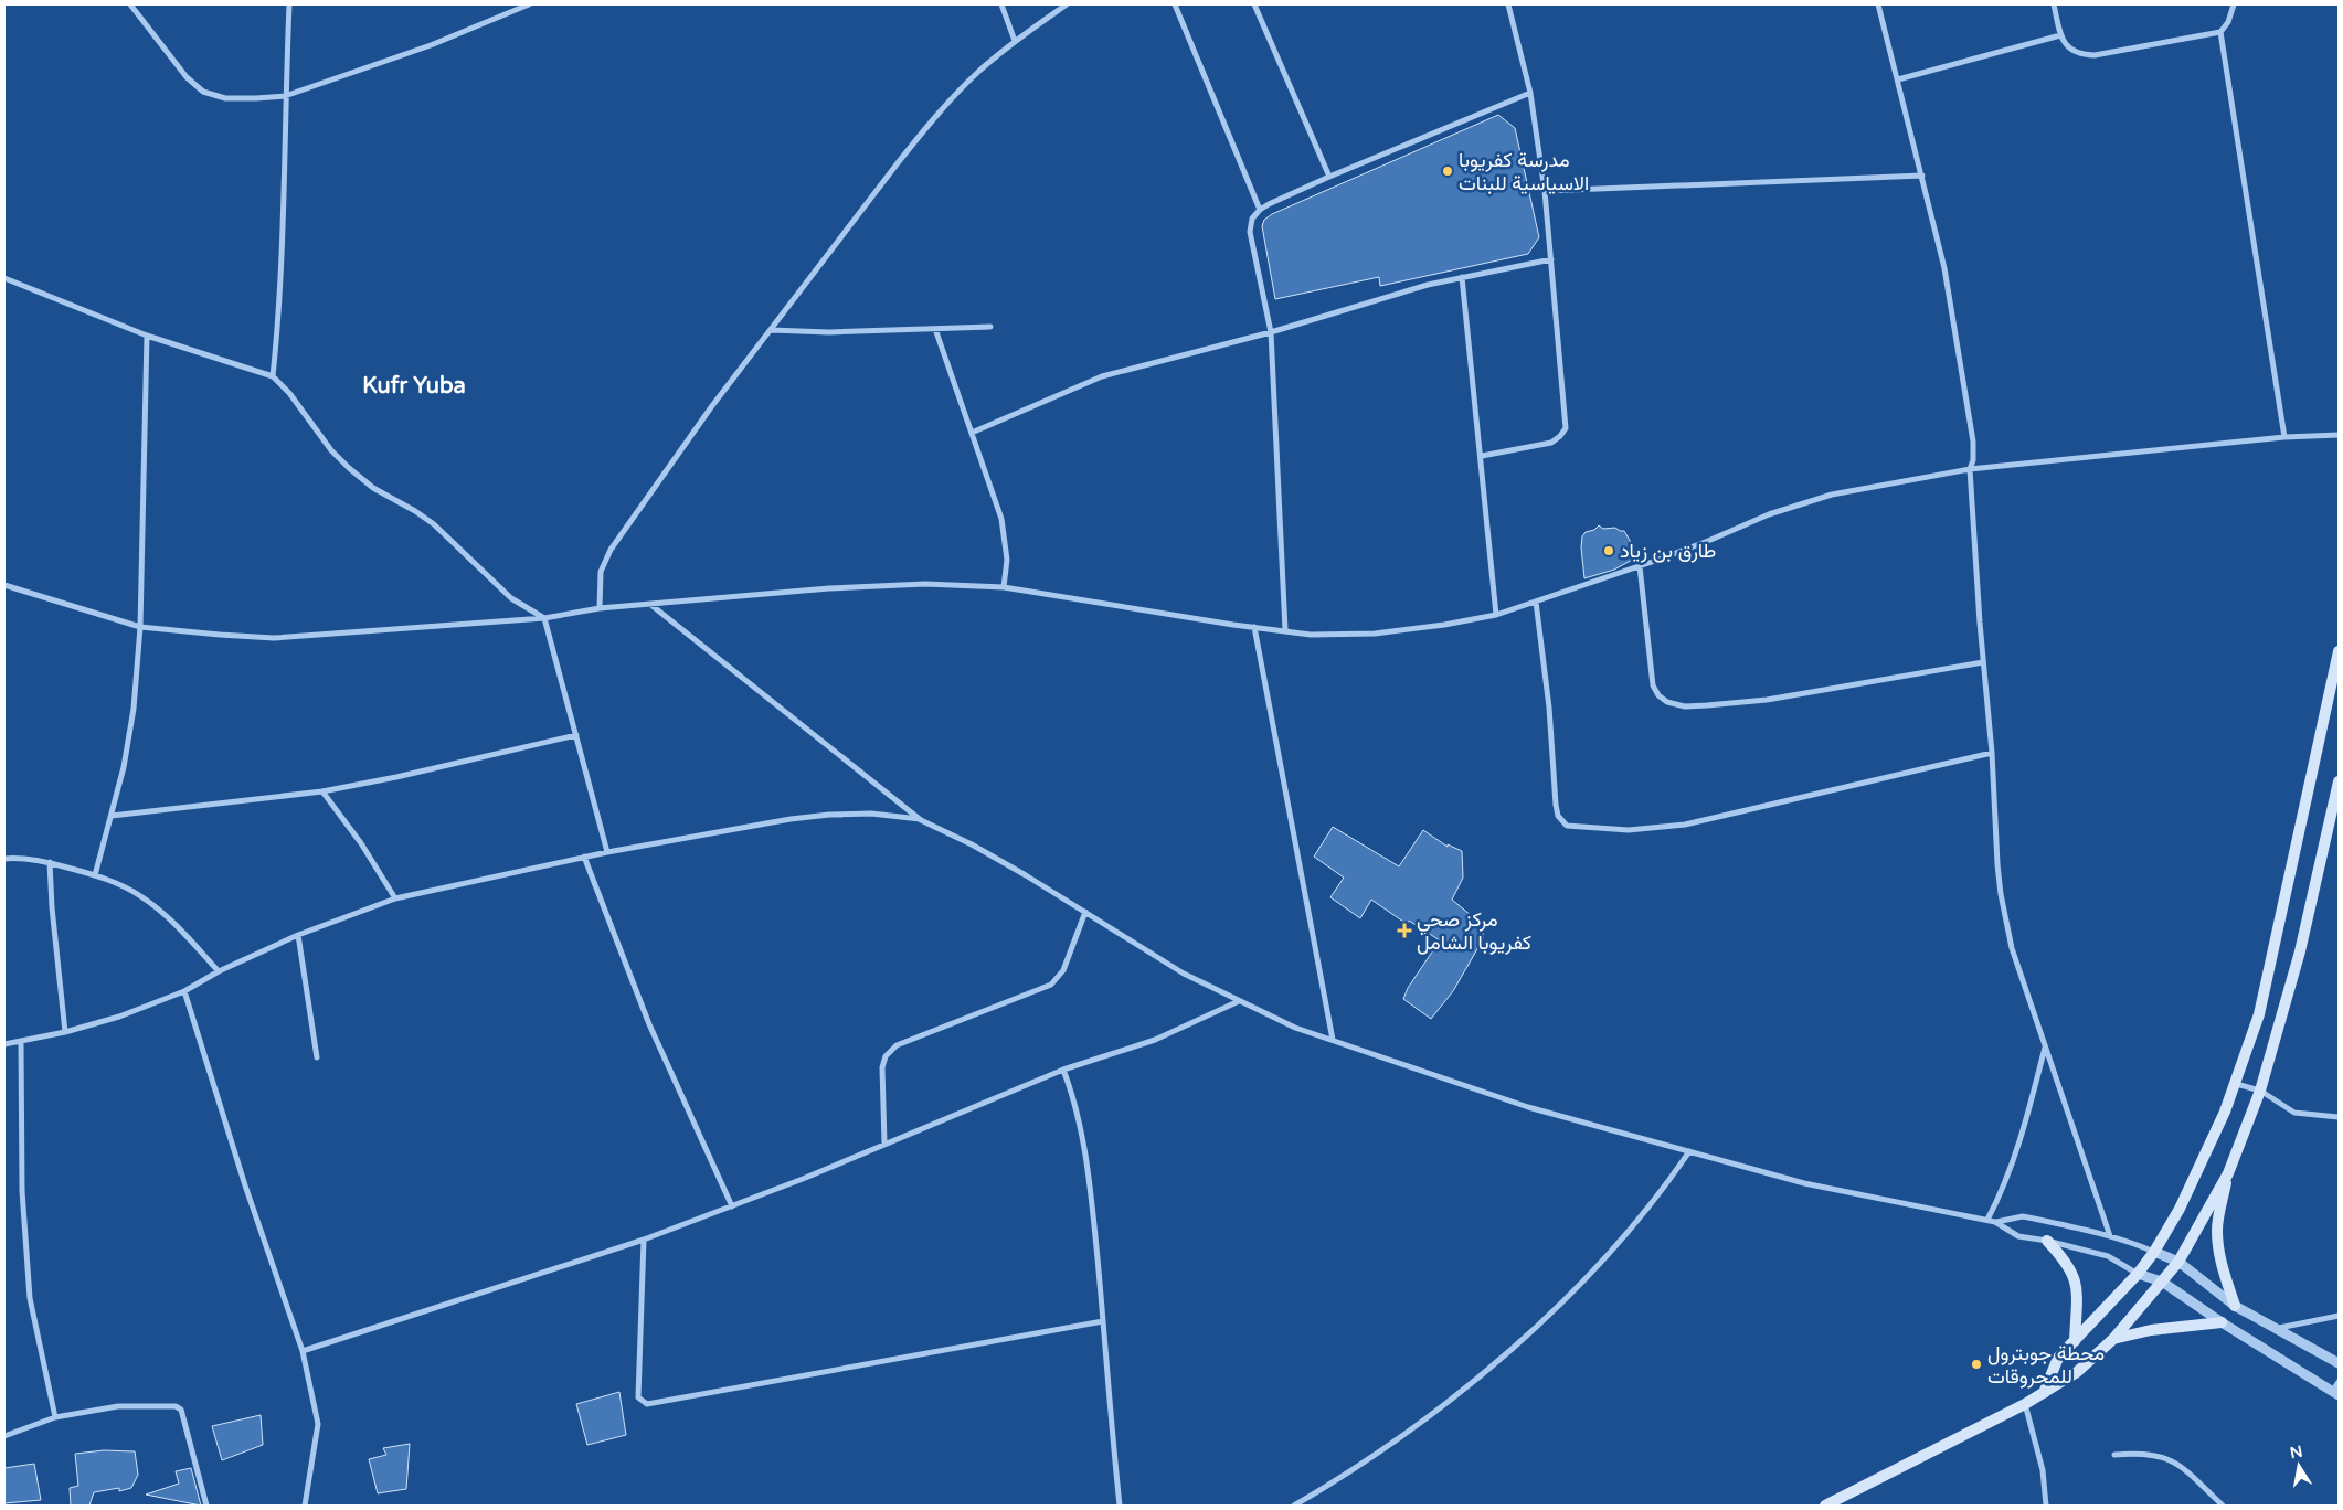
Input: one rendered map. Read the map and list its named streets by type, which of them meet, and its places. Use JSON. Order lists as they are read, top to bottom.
{
  "districts": ["Kufr Yuba"],
  "places": {
    "other": ["مدرسة كفريوبا الاسياسية للبنات", "طارق بن زياد", "محطة جوبترول للمحروقات"],
    "health": ["مركز صحي كفريوبا الشامل"]
  },
  "north": "top"
}
